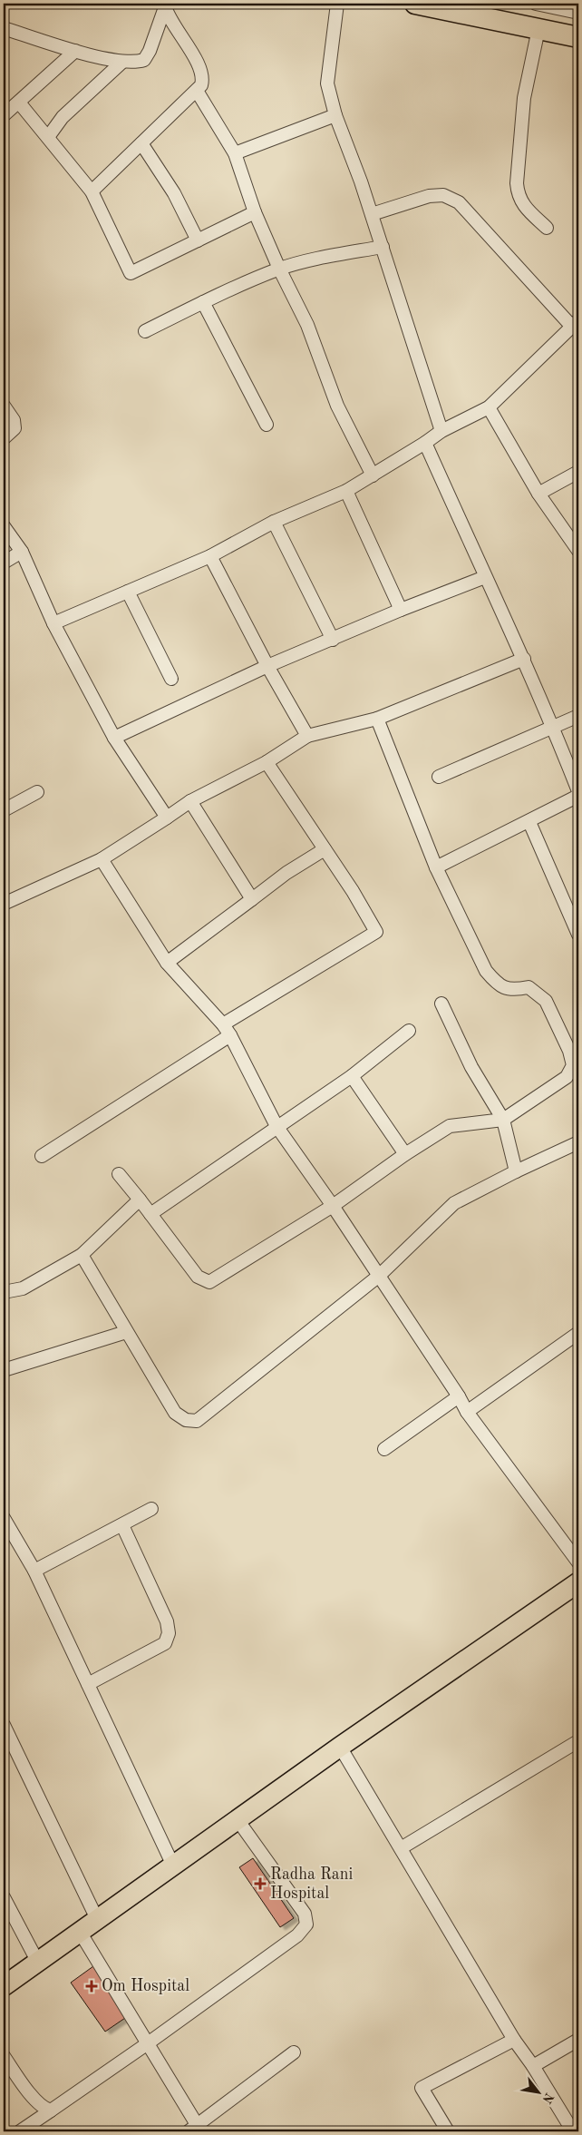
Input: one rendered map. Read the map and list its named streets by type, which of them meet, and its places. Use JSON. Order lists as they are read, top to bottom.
{
  "places": {
    "health": ["Radha Rani Hospital", "Om Hospital"]
  },
  "north": "bottom right"
}
